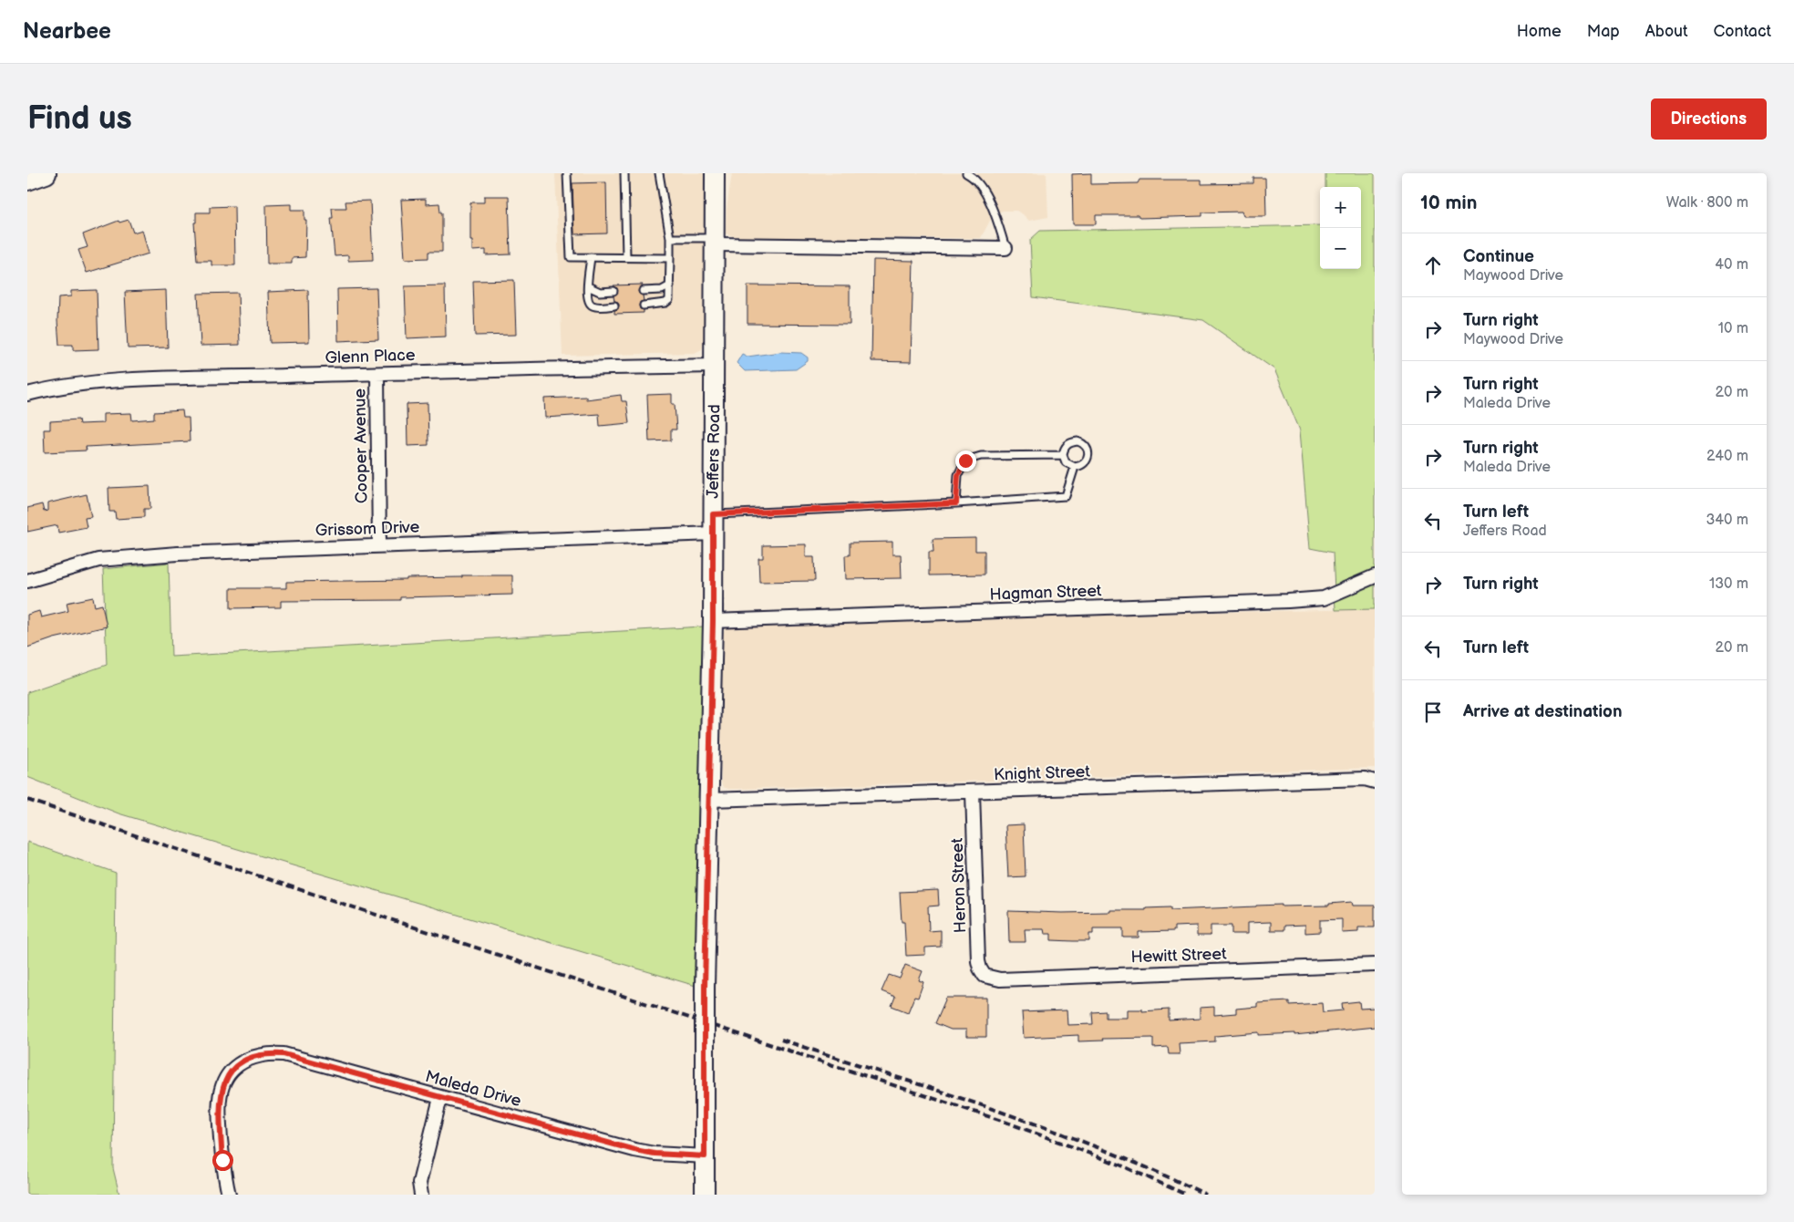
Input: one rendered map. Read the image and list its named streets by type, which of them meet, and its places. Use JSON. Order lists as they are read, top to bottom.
{
  "streets": {
    "main road": ["Jeffers Road"],
    "street": [
      "Glenn Place",
      "Cooper Avenue",
      "Grissom Drive",
      "Hagman Street",
      "Knight Street",
      "Heron Street",
      "Hewitt Street",
      "Maleda Drive"
    ]
  },
  "crossings": [
    ["Glenn Place", "Cooper Avenue"],
    ["Glenn Place", "Jeffers Road"],
    ["Cooper Avenue", "Grissom Drive"],
    ["Jeffers Road", "Grissom Drive"],
    ["Jeffers Road", "Hagman Street"],
    ["Jeffers Road", "Knight Street"],
    ["Jeffers Road", "Maleda Drive"],
    ["Knight Street", "Heron Street"],
    ["Heron Street", "Hewitt Street"]
  ],
  "page": {
    "header": "Nearbee",
    "nav": [
      "Home",
      "Map",
      "About",
      "Contact"
    ],
    "buttons": "Directions",
    "title": "Find us",
    "heading": ["10 min", "Walk · 800 m"],
    "map_buttons": ["+", "−"],
    "list": [
      ["Continue", "Maywood Drive", "40 m"],
      ["Turn right", "Maywood Drive", "10 m"],
      ["Turn right", "Maleda Drive", "20 m"],
      ["Turn right", "Maleda Drive", "240 m"],
      ["Turn left", "Jeffers Road", "340 m"],
      ["Turn right", "130 m"],
      ["Turn left", "20 m"],
      "Arrive at destination"
    ]
  }
}
